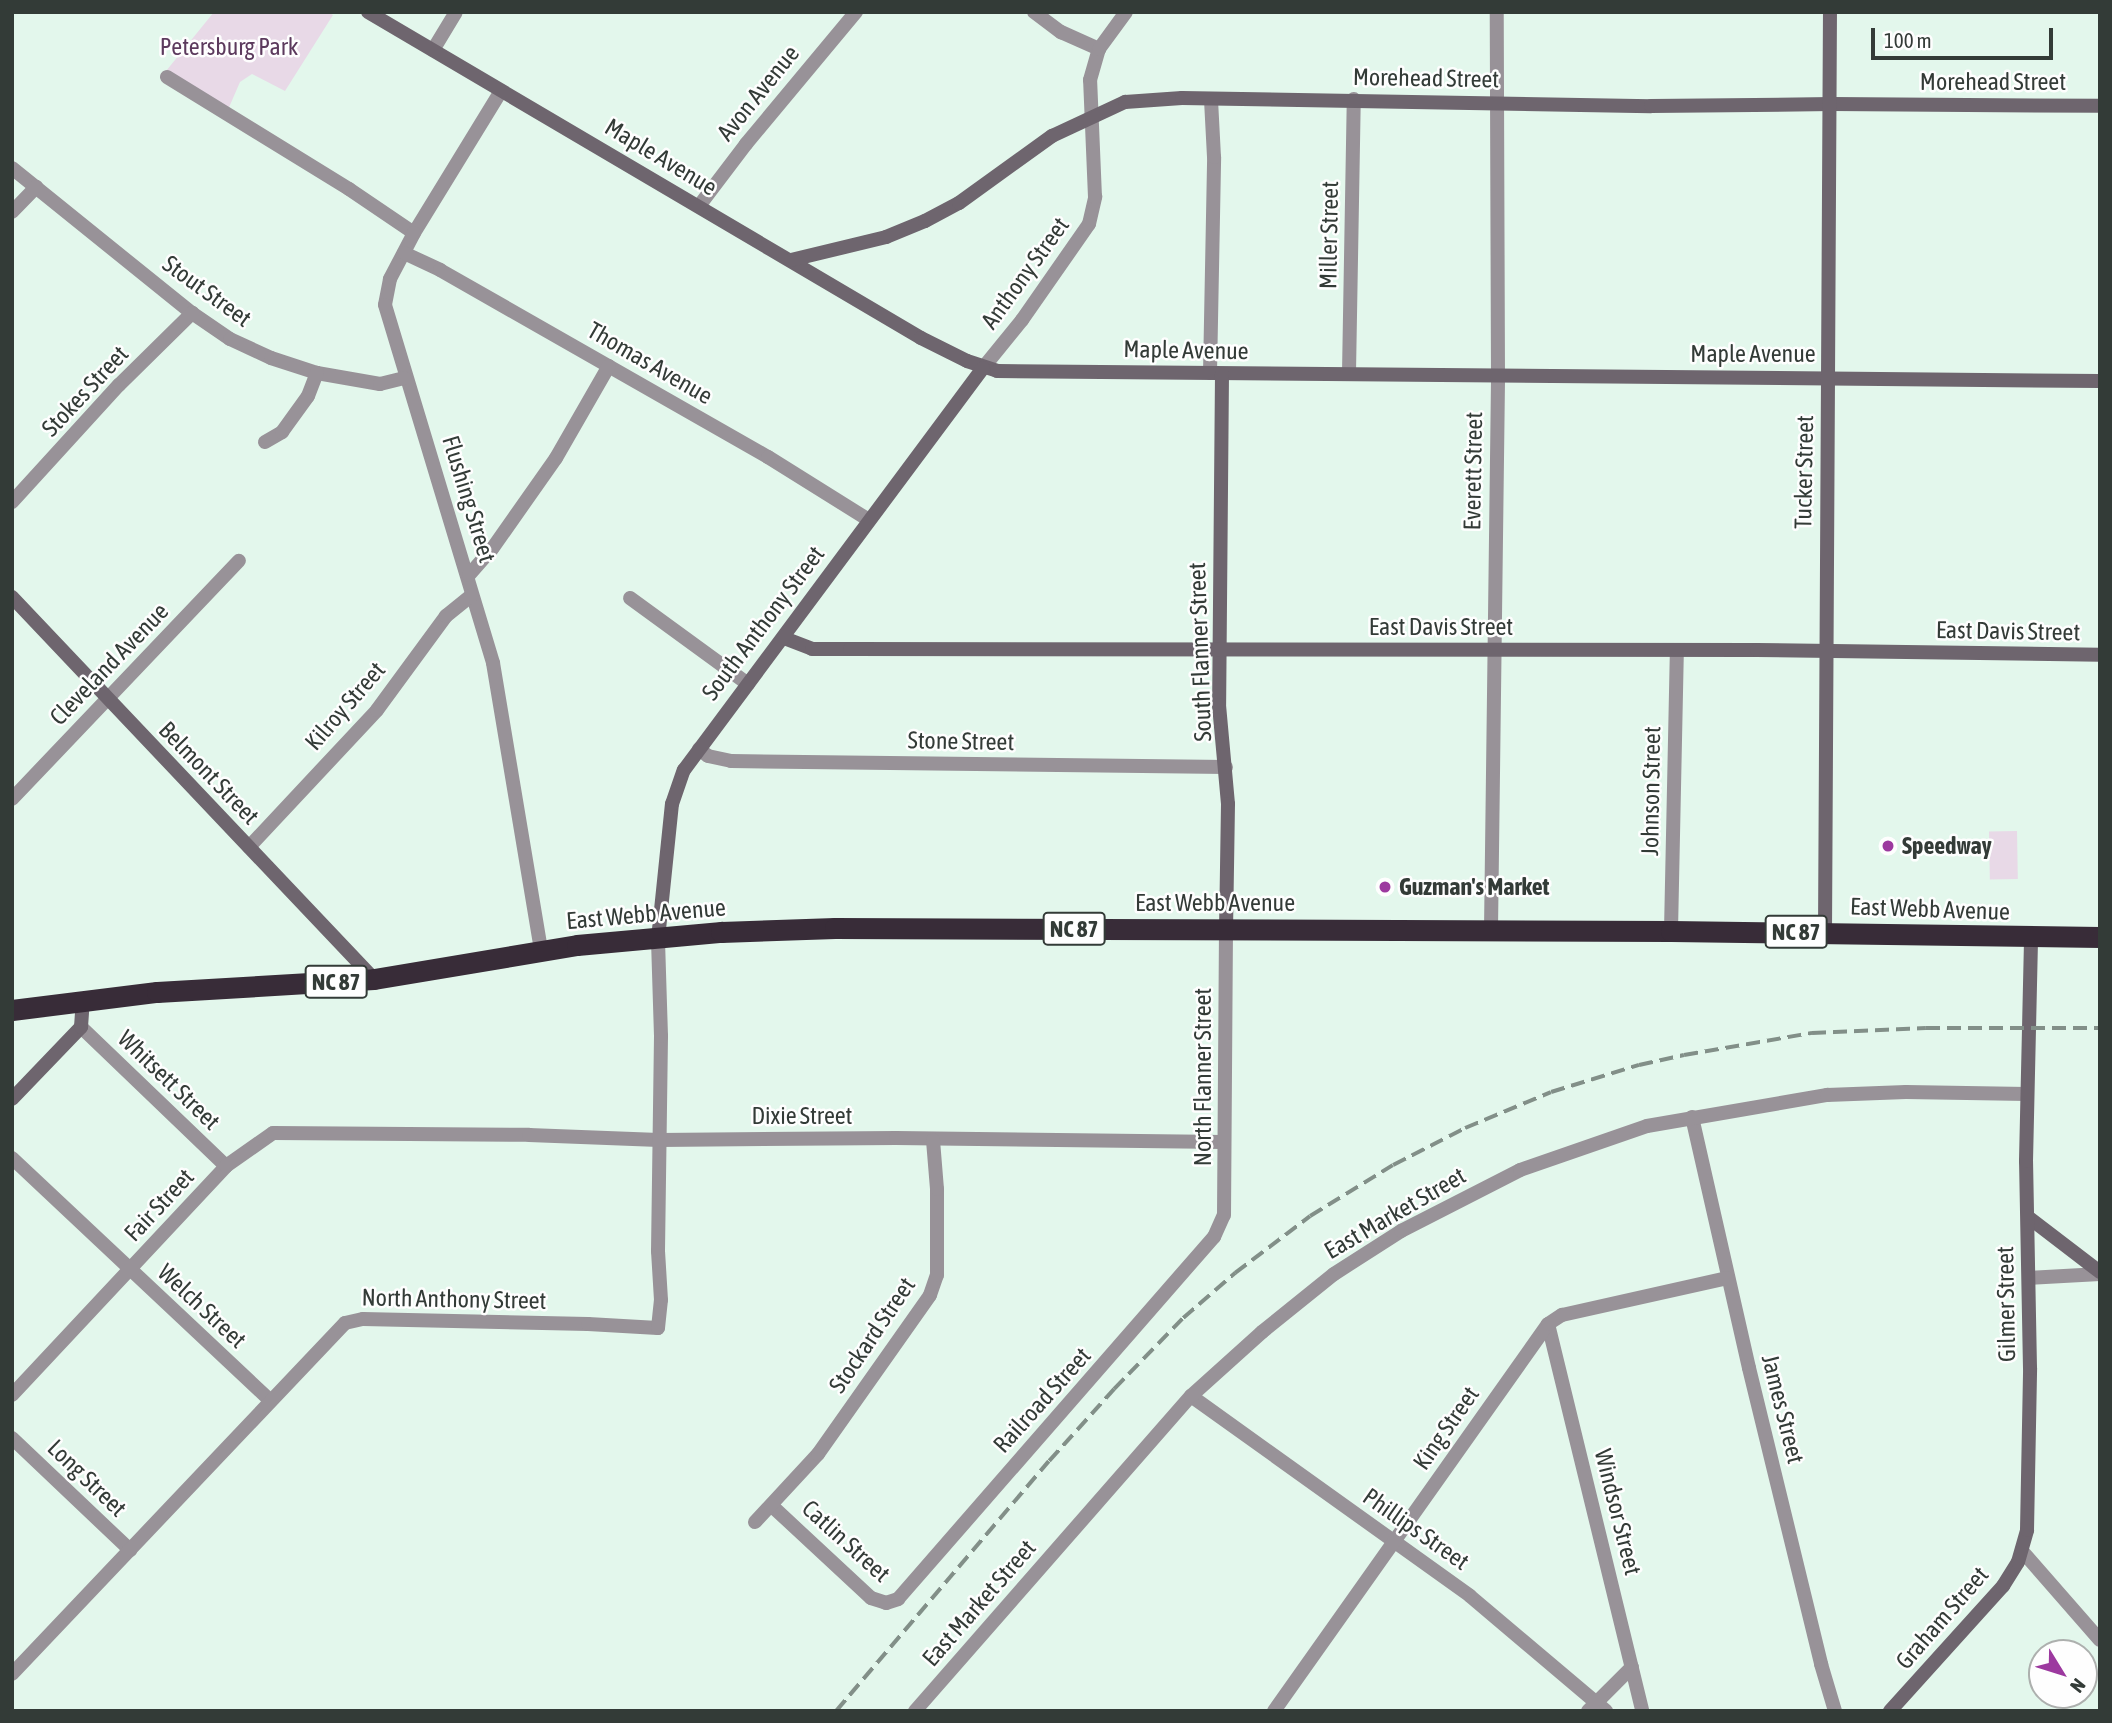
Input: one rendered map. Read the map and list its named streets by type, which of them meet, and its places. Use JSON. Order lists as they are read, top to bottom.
{
  "streets": {
    "highway": ["East Webb Avenue", "NC 87"],
    "street": [
      "Morehead Street",
      "Avon Avenue",
      "Maple Avenue",
      "Miller Street",
      "Anthony Street",
      "Stout Street",
      "Thomas Avenue",
      "Stokes Street",
      "Everett Street",
      "Tucker Street",
      "Flushing Street",
      "South Anthony Street",
      "East Davis Street",
      "South Flanner Street",
      "Cleveland Avenue",
      "Kilroy Street",
      "Stone Street",
      "Belmont Street",
      "Johnson Street",
      "North Flanner Street",
      "Whitsett Street",
      "Dixie Street",
      "Fair Street",
      "East Market Street",
      "North Anthony Street",
      "Gilmer Street",
      "Welch Street",
      "Stockard Street",
      "Railroad Street",
      "James Street",
      "King Street",
      "Long Street",
      "Windsor Street",
      "Phillips Street",
      "Catlin Street",
      "Graham Street"
    ]
  },
  "crossings": [
    ["Morehead Street", "Maple Avenue"],
    ["Morehead Street", "Miller Street"],
    ["Morehead Street", "Anthony Street"],
    ["Morehead Street", "Everett Street"],
    ["Morehead Street", "Tucker Street"],
    ["Morehead Street", "South Flanner Street"],
    ["Avon Avenue", "Maple Avenue"],
    ["Maple Avenue", "Miller Street"],
    ["Maple Avenue", "Anthony Street"],
    ["Maple Avenue", "Everett Street"],
    ["Maple Avenue", "Tucker Street"],
    ["Maple Avenue", "Flushing Street"],
    ["Maple Avenue", "South Anthony Street"],
    ["Maple Avenue", "South Flanner Street"],
    ["Anthony Street", "South Anthony Street"],
    ["Stout Street", "Stokes Street"],
    ["Stout Street", "Flushing Street"],
    ["Thomas Avenue", "Flushing Street"],
    ["Thomas Avenue", "South Anthony Street"],
    ["Everett Street", "East Davis Street"],
    ["Everett Street", "East Webb Avenue"],
    ["Tucker Street", "East Davis Street"],
    ["Tucker Street", "East Webb Avenue"],
    ["Flushing Street", "Kilroy Street"],
    ["Flushing Street", "East Webb Avenue"],
    ["South Anthony Street", "East Davis Street"],
    ["South Anthony Street", "Stone Street"],
    ["South Anthony Street", "East Webb Avenue"],
    ["South Anthony Street", "North Anthony Street"],
    ["East Davis Street", "South Flanner Street"],
    ["East Davis Street", "Johnson Street"],
    ["South Flanner Street", "Stone Street"],
    ["South Flanner Street", "East Webb Avenue"],
    ["South Flanner Street", "North Flanner Street"],
    ["Cleveland Avenue", "Belmont Street"],
    ["Kilroy Street", "Belmont Street"],
    ["Belmont Street", "East Webb Avenue"],
    ["Johnson Street", "East Webb Avenue"],
    ["East Webb Avenue", "North Flanner Street"],
    ["East Webb Avenue", "North Anthony Street"],
    ["East Webb Avenue", "Gilmer Street"],
    ["North Flanner Street", "Dixie Street"],
    ["North Flanner Street", "Railroad Street"],
    ["Whitsett Street", "Fair Street"],
    ["Dixie Street", "Fair Street"],
    ["Dixie Street", "North Anthony Street"],
    ["Dixie Street", "Stockard Street"],
    ["Fair Street", "Welch Street"],
    ["East Market Street", "Gilmer Street"],
    ["East Market Street", "James Street"],
    ["East Market Street", "Phillips Street"],
    ["North Anthony Street", "Welch Street"],
    ["North Anthony Street", "Long Street"],
    ["Gilmer Street", "Graham Street"],
    ["Stockard Street", "Catlin Street"],
    ["Railroad Street", "Catlin Street"],
    ["King Street", "Windsor Street"],
    ["King Street", "Phillips Street"]
  ],
  "parks": ["Petersburg Park"],
  "places": ["Speedway", "Guzman's Market"],
  "scale_bar": "100 m",
  "north": "bottom right"
}
